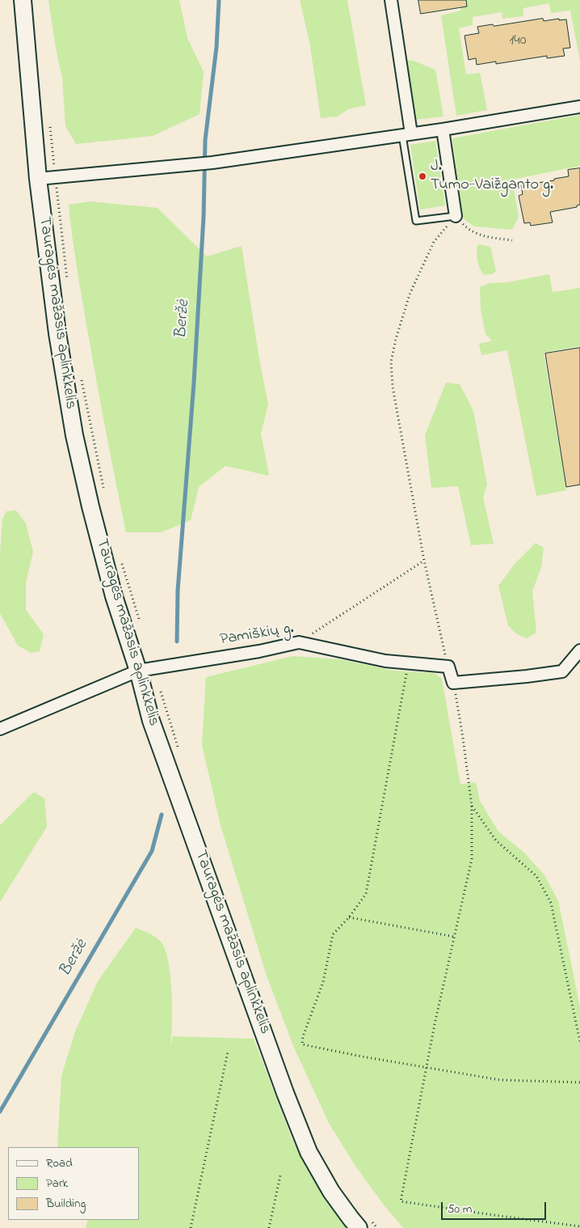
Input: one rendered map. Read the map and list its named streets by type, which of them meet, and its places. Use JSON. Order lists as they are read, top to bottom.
{
  "streets": {
    "main road": ["Tauragės mažasis aplinkkelis"],
    "street": ["Pamiškių g."]
  },
  "crossings": [
    ["Tauragės mažasis aplinkkelis", "Pamiškių g."]
  ],
  "water": ["Beržė"],
  "places": ["J. Tumo-Vaižganto g."],
  "house_numbers": ["140"],
  "legend": ["Road", "Park", "Building"],
  "scale_bar": "50 m"
}
